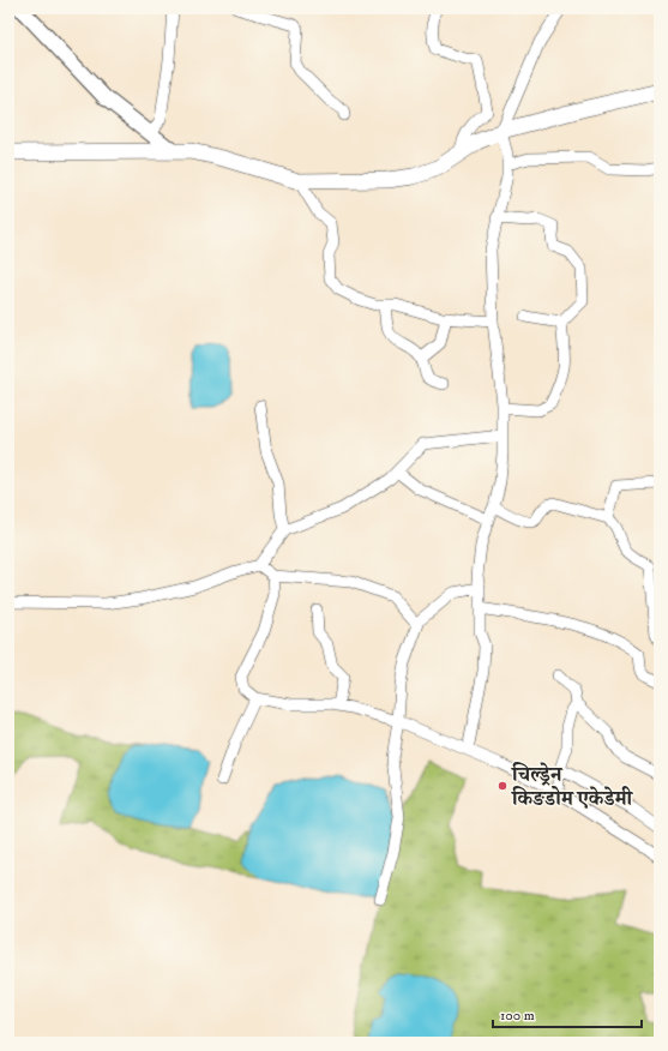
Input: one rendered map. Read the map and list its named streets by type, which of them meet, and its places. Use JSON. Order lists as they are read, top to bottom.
{
  "places": ["चिल्ड्रेन किङडोम एकेडेमी"],
  "scale_bar": "100 m"
}
